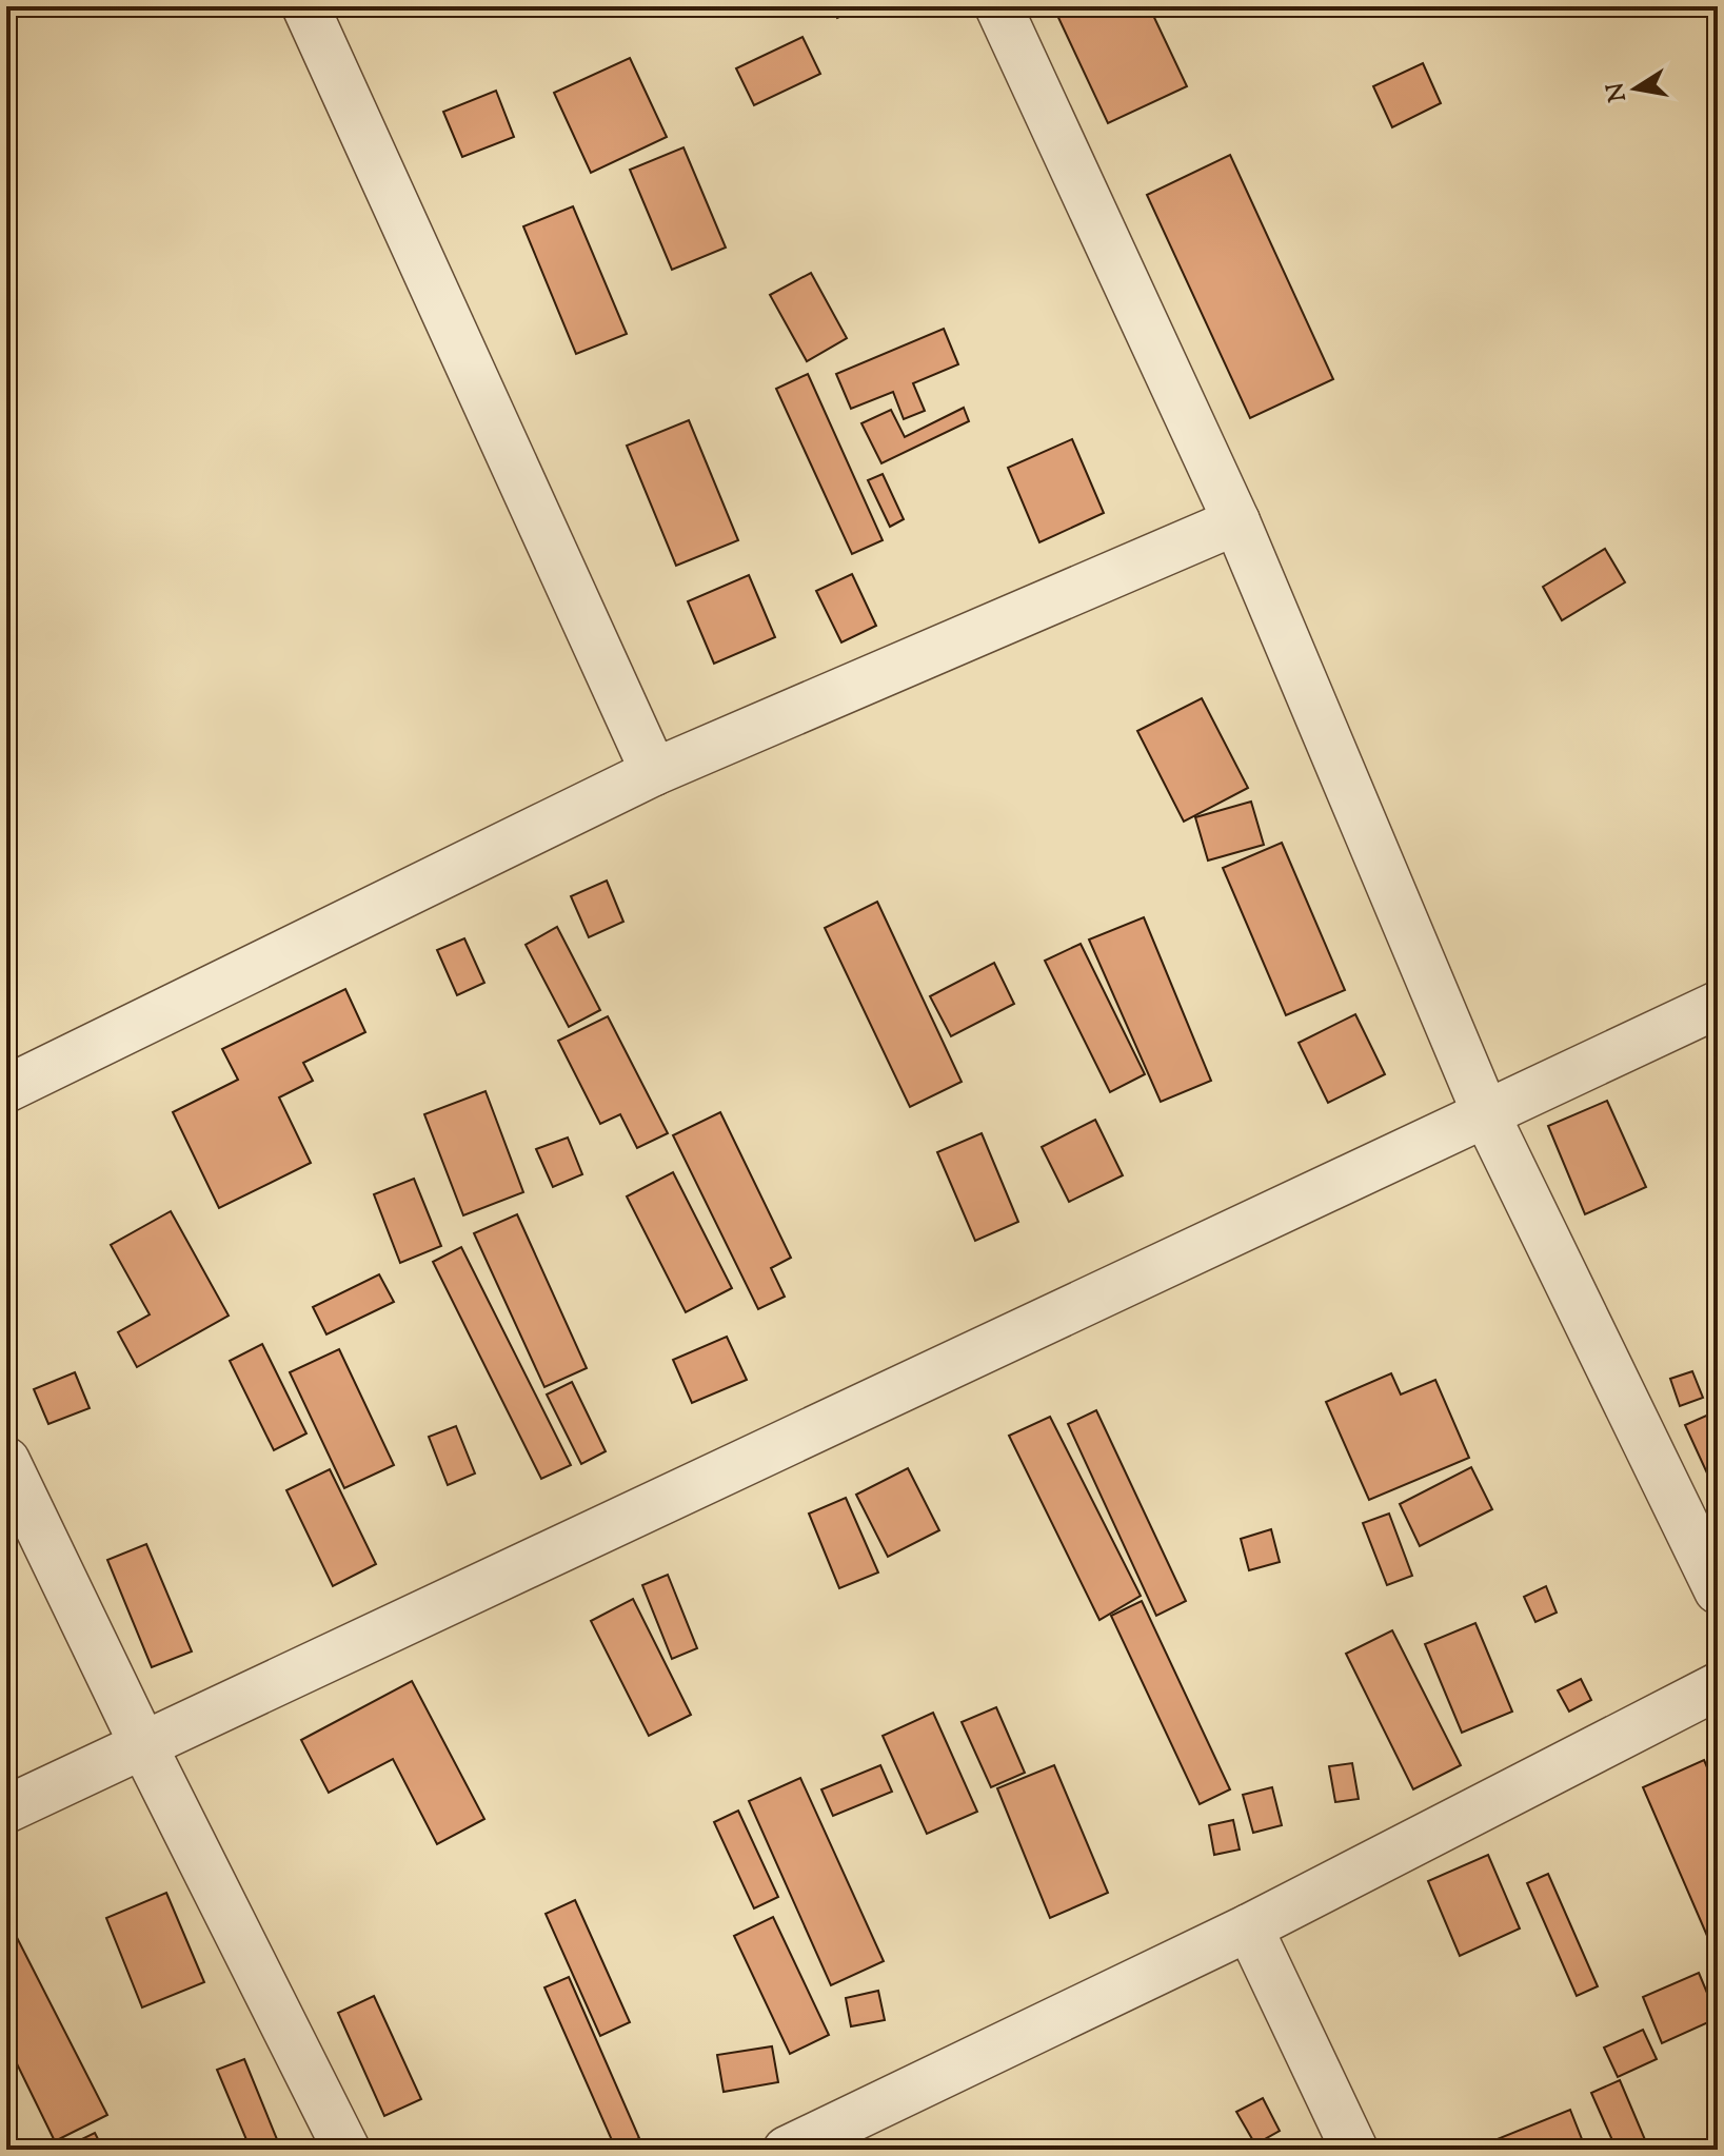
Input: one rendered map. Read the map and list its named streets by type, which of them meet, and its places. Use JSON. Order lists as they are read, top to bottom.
{
  "north": "left"
}
